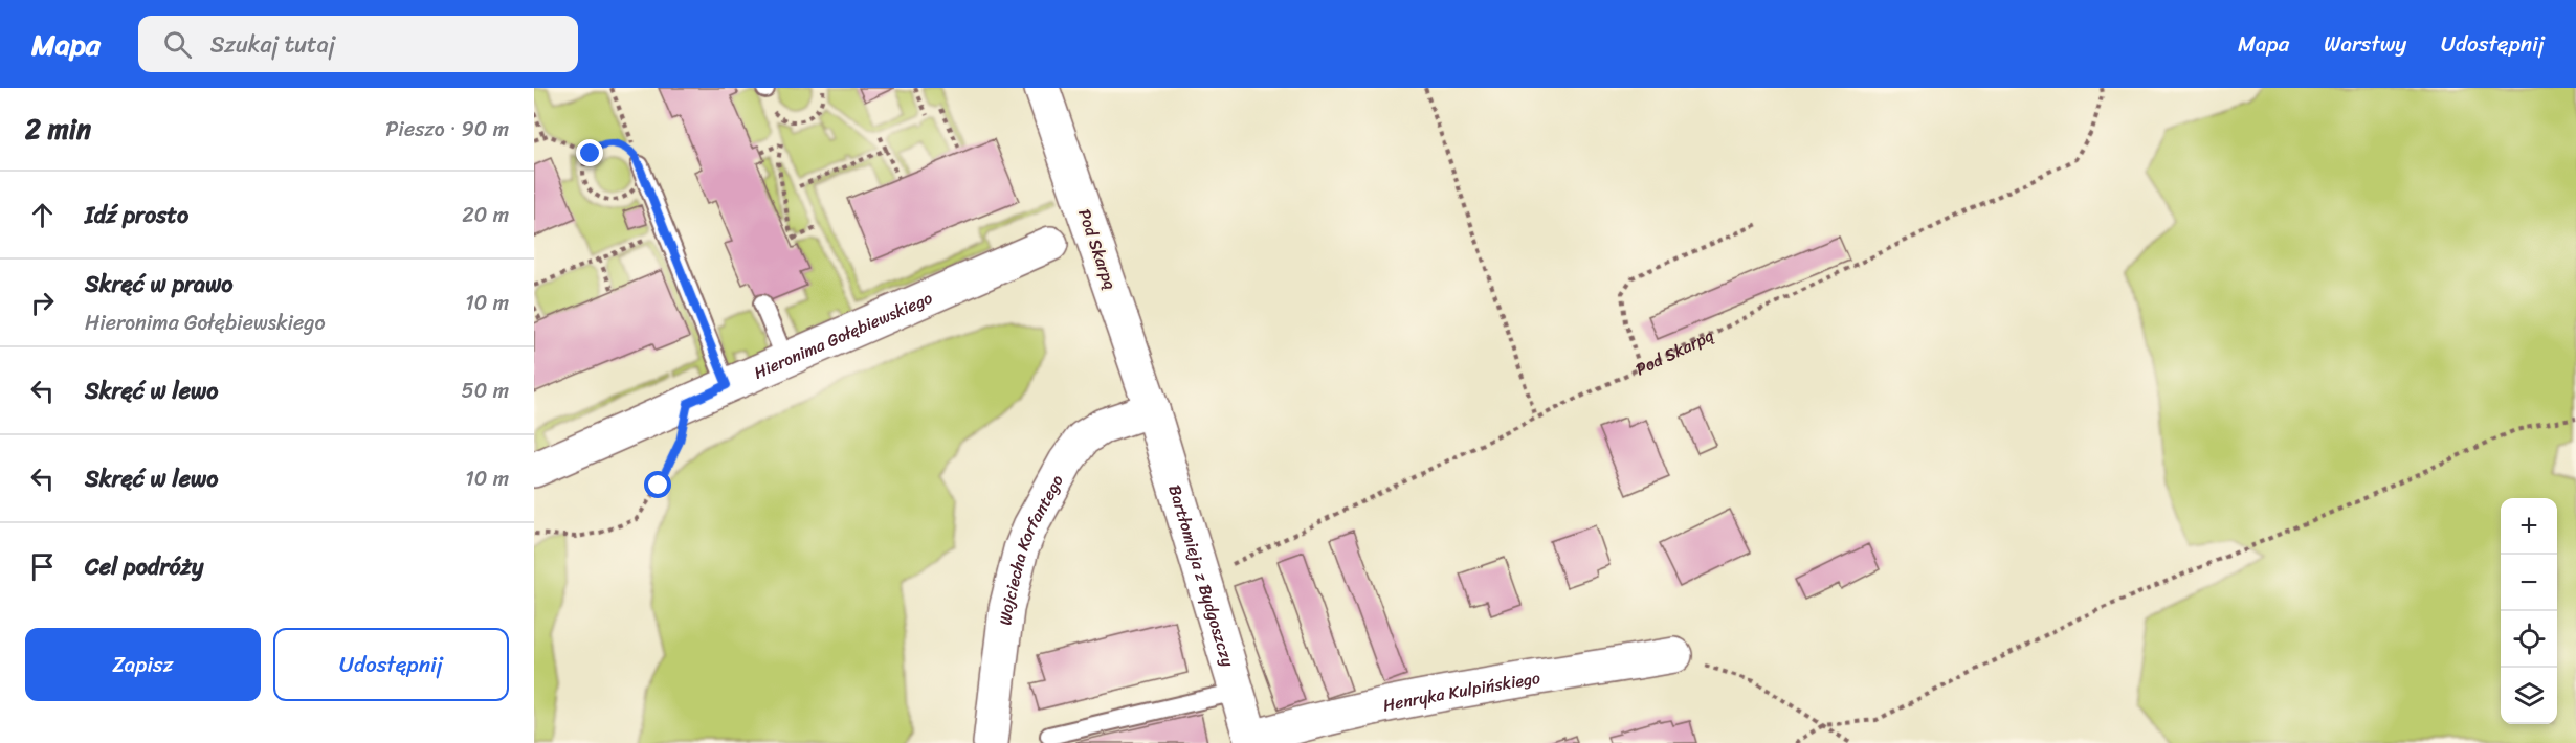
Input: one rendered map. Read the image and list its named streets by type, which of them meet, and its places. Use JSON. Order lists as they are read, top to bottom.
{
  "streets": {
    "street": [
      "Pod Skarpą",
      "Hieronima Gołębiewskiego",
      "Wojciecha Korfantego",
      "Bartłomieja z Bydgoszczy",
      "Henryka Kulpińskiego"
    ]
  },
  "crossings": [
    ["Pod Skarpą", "Wojciecha Korfantego"],
    ["Pod Skarpą", "Bartłomieja z Bydgoszczy"],
    ["Wojciecha Korfantego", "Bartłomieja z Bydgoszczy"],
    ["Bartłomieja z Bydgoszczy", "Henryka Kulpińskiego"]
  ],
  "page": {
    "header": "Mapa",
    "search": "Szukaj tutaj",
    "nav": ["Mapa", "Warstwy", "Udostępnij"],
    "heading": ["2 min", "Pieszo · 90 m"],
    "list": [
      ["Idź prosto", "20 m"],
      ["Skręć w prawo", "Hieronima Gołębiewskiego", "10 m"],
      ["Skręć w lewo", "50 m"],
      ["Skręć w lewo", "10 m"],
      "Cel podróży"
    ],
    "map_buttons": ["+", "−"],
    "buttons": ["Zapisz", "Udostępnij"]
  }
}
